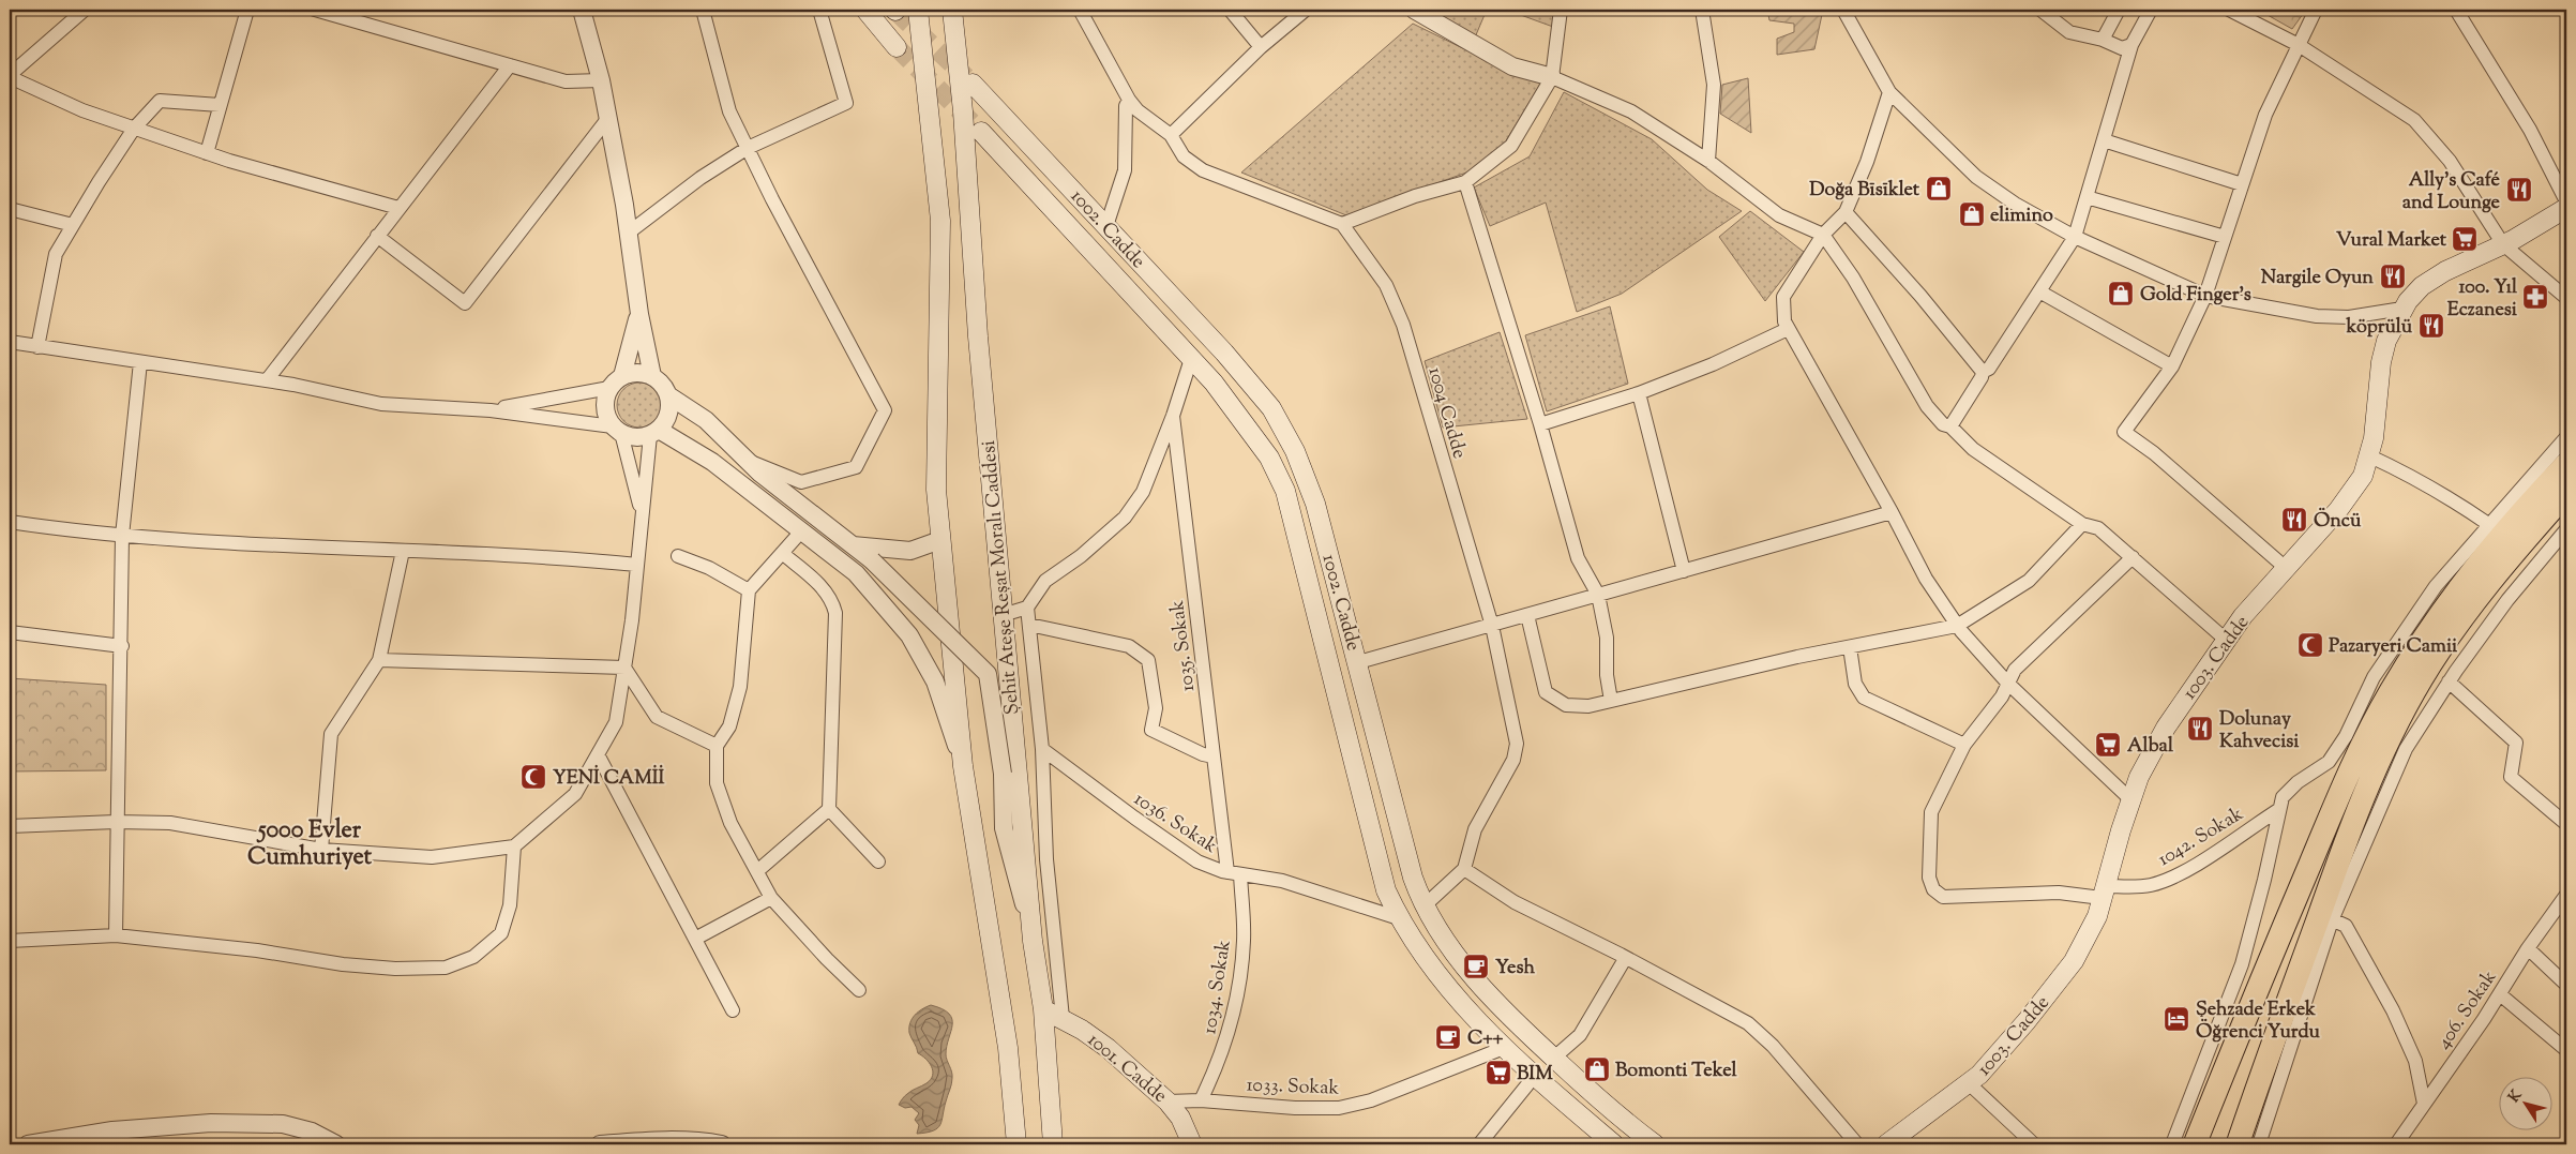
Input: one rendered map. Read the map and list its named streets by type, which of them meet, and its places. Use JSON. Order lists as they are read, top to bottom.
{
  "streets": {
    "main road": [
      "1002. Cadde",
      "Şehit Ateşe Reşat Moralı Caddesi",
      "1003. Cadde",
      "1001. Cadde"
    ],
    "street": [
      "1004 Cadde",
      "1035. Sokak",
      "1036. Sokak",
      "1042. Sokak",
      "1034. Sokak",
      "406. Sokak",
      "1033. Sokak"
    ]
  },
  "crossings": [
    ["1002. Cadde", "1036. Sokak"],
    ["1002. Cadde", "1033. Sokak"],
    ["Şehit Ateşe Reşat Moralı Caddesi", "1001. Cadde"],
    ["1035. Sokak", "1036. Sokak"],
    ["1035. Sokak", "1034. Sokak"],
    ["1003. Cadde", "1042. Sokak"],
    ["1036. Sokak", "1034. Sokak"],
    ["1034. Sokak", "1033. Sokak"],
    ["1001. Cadde", "1033. Sokak"]
  ],
  "districts": ["5000 Evler Cumhuriyet"],
  "places": {
    "shop": [
      "Doğa Bīsīklet",
      "elimino",
      "Gold Finger’s",
      "Bomonti Tekel"
    ],
    "restaurant": [
      "Ally’s Café and Lounge",
      "Nargile Oyun",
      "köprülü",
      "Öncü",
      "Dolunay Kahvecisi"
    ],
    "supermarket": ["Vural Market", "Albal", "BIM"],
    "pharmacy": ["100. Yıl Eczanesi"],
    "mosque": ["Pazaryeri Camii", "YENİ CAMİİ"],
    "cafe": ["Yesh", "C++"],
    "hotel": ["Şehzade Erkek Öğrenci Yurdu"]
  },
  "north": "top left"
}
